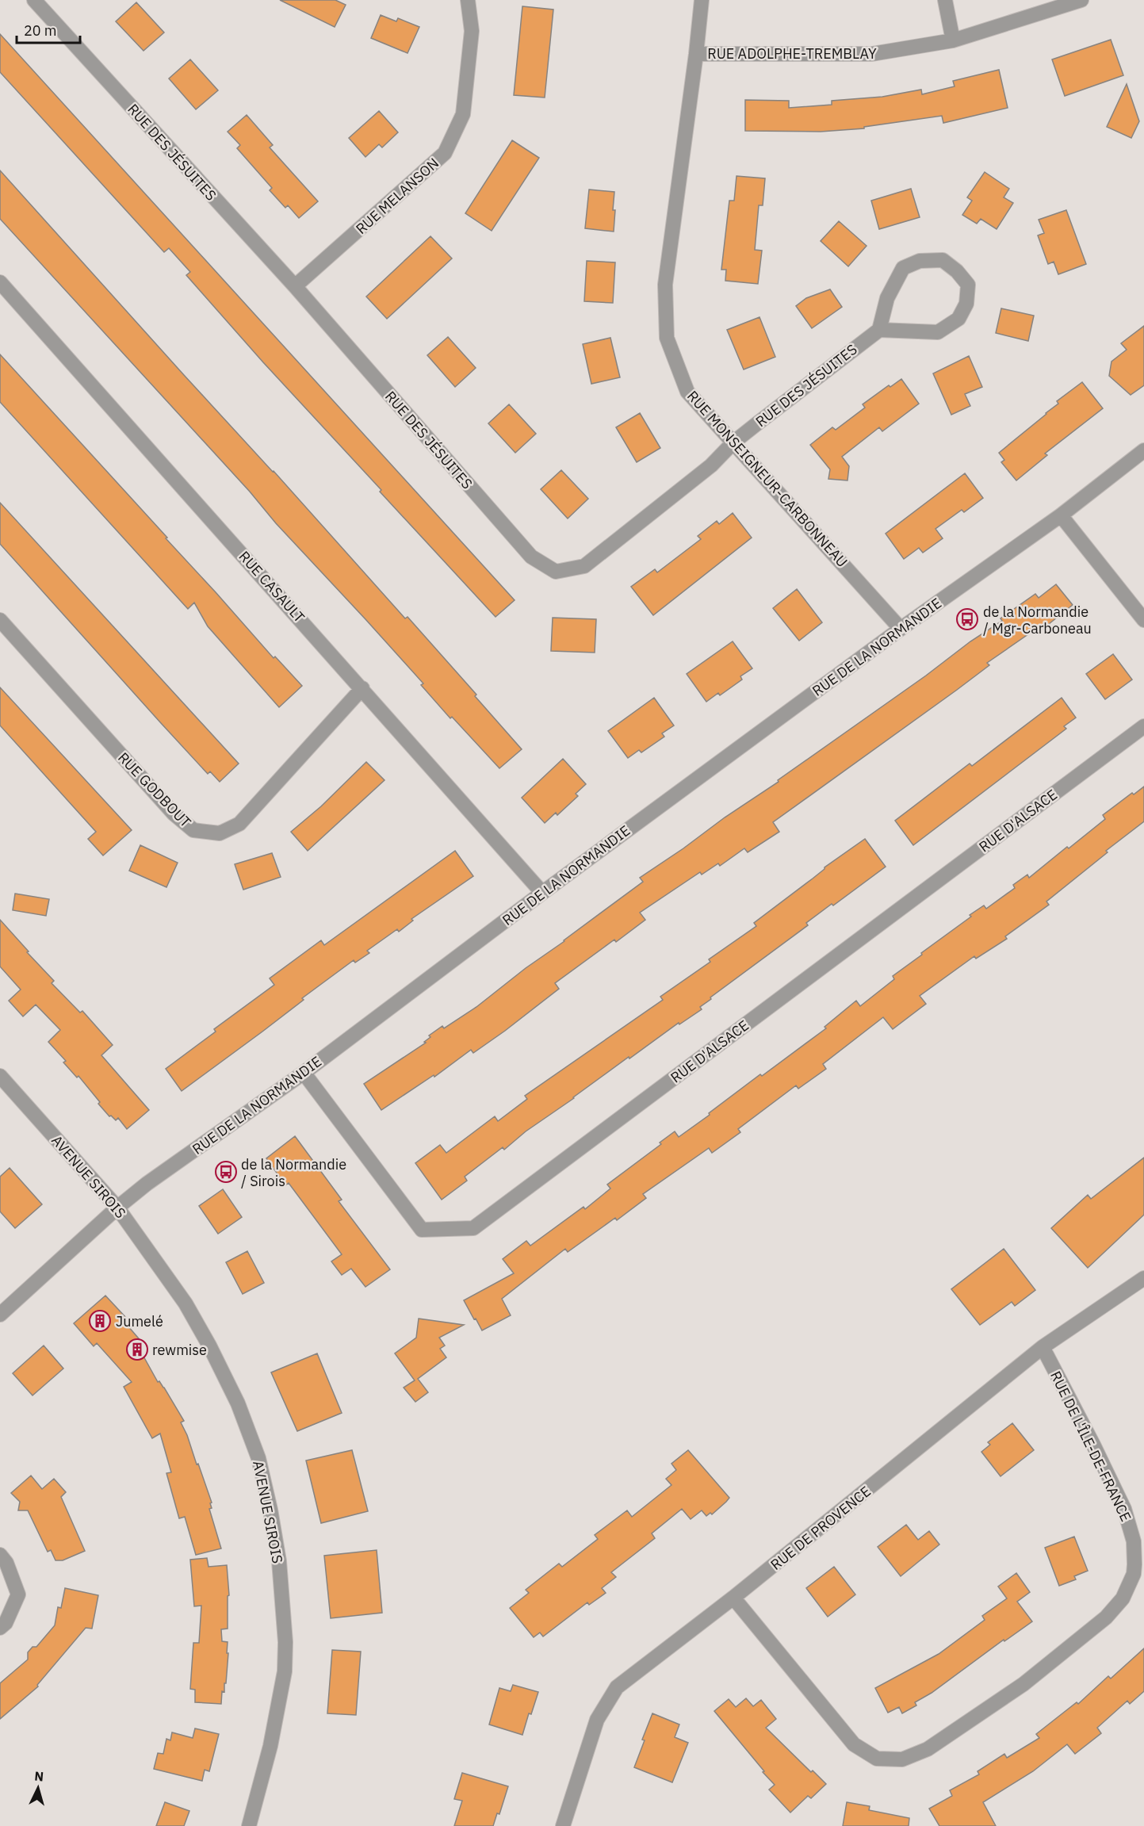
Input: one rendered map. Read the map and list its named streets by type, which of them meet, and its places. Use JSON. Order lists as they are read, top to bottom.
{
  "streets": {
    "street": [
      "RUE ADOLPHE-TREMBLAY",
      "RUE DES JÉSUITES",
      "RUE MELANSON",
      "RUE MONSEIGNEUR-CARBONNEAU",
      "RUE CASAULT",
      "RUE DE LA NORMANDIE",
      "RUE GODBOUT",
      "RUE D'ALSACE",
      "AVENUE SIROIS",
      "RUE DE L'ÎLE-DE-FRANCE",
      "RUE DE PROVENCE"
    ]
  },
  "crossings": [
    ["RUE ADOLPHE-TREMBLAY", "RUE MONSEIGNEUR-CARBONNEAU"],
    ["RUE DES JÉSUITES", "RUE MELANSON"],
    ["RUE DES JÉSUITES", "RUE MONSEIGNEUR-CARBONNEAU"],
    ["RUE MONSEIGNEUR-CARBONNEAU", "RUE DE LA NORMANDIE"],
    ["RUE CASAULT", "RUE DE LA NORMANDIE"],
    ["RUE CASAULT", "RUE GODBOUT"],
    ["RUE DE LA NORMANDIE", "RUE D'ALSACE"],
    ["RUE DE LA NORMANDIE", "AVENUE SIROIS"],
    ["RUE DE L'ÎLE-DE-FRANCE", "RUE DE PROVENCE"]
  ],
  "places": {
    "bus stop": ["de la Normandie / Mgr-Carboneau", "de la Normandie / Sirois"],
    "building": ["Jumelé", "rewmise"]
  },
  "scale_bar": "20 m",
  "north": "top"
}
